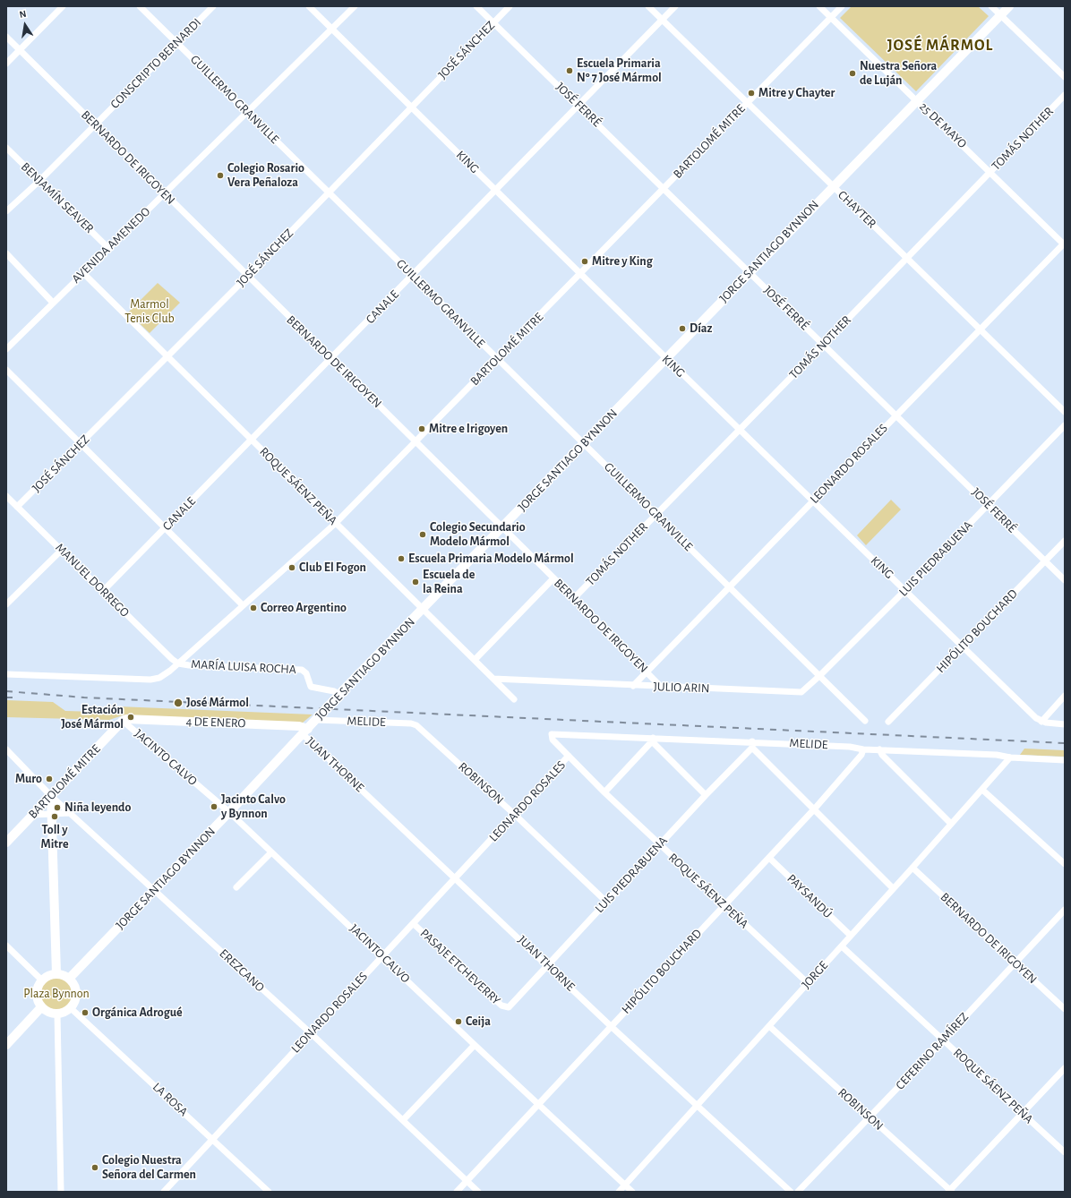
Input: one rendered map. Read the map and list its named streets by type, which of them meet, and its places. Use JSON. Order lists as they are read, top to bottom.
{
  "streets": {
    "street": [
      "JOSÉ SÁNCHEZ",
      "CONSCRIPTO BERNARDI",
      "GUILLERMO GRANVILLE",
      "JOSÉ FERRÉ",
      "25 DE MAYO",
      "TOMÁS NOTHER",
      "BARTOLOMÉ MITRE",
      "BERNARDO DE IRIGOYEN",
      "KING",
      "BENJAMÍN SEAVER",
      "CHAYTER",
      "AVENIDA AMENEDO",
      "JORGE SANTIAGO BYNNON",
      "CANALE",
      "LEONARDO ROSALES",
      "ROQUE SÁENZ PEÑA",
      "LUIS PIEDRABUENA",
      "MANUEL DORREGO",
      "HIPÓLITO BOUCHARD",
      "MARÍA LUISA ROCHA",
      "JULIO ARIN",
      "MELIDE",
      "4 DE ENERO",
      "JACINTO CALVO",
      "JUAN THORNE",
      "ROBINSON",
      "PAYSANDÚ",
      "PASAJE ETCHEVERRY",
      "EREZCANO",
      "JORGE",
      "CEFERINO RAMÍREZ",
      "LA ROSA"
    ]
  },
  "crossings": [
    ["JOSÉ SÁNCHEZ", "GUILLERMO GRANVILLE"],
    ["JOSÉ SÁNCHEZ", "JOSÉ FERRÉ"],
    ["JOSÉ SÁNCHEZ", "BERNARDO DE IRIGOYEN"],
    ["JOSÉ SÁNCHEZ", "KING"],
    ["JOSÉ SÁNCHEZ", "ROQUE SÁENZ PEÑA"],
    ["JOSÉ SÁNCHEZ", "MANUEL DORREGO"],
    ["CONSCRIPTO BERNARDI", "GUILLERMO GRANVILLE"],
    ["CONSCRIPTO BERNARDI", "BERNARDO DE IRIGOYEN"],
    ["CONSCRIPTO BERNARDI", "BENJAMÍN SEAVER"],
    ["GUILLERMO GRANVILLE", "TOMÁS NOTHER"],
    ["GUILLERMO GRANVILLE", "BARTOLOMÉ MITRE"],
    ["GUILLERMO GRANVILLE", "AVENIDA AMENEDO"],
    ["GUILLERMO GRANVILLE", "JORGE SANTIAGO BYNNON"],
    ["GUILLERMO GRANVILLE", "CANALE"],
    ["GUILLERMO GRANVILLE", "LEONARDO ROSALES"],
    ["GUILLERMO GRANVILLE", "LUIS PIEDRABUENA"],
    ["JOSÉ FERRÉ", "TOMÁS NOTHER"],
    ["JOSÉ FERRÉ", "BARTOLOMÉ MITRE"],
    ["JOSÉ FERRÉ", "JORGE SANTIAGO BYNNON"],
    ["JOSÉ FERRÉ", "CANALE"],
    ["JOSÉ FERRÉ", "LEONARDO ROSALES"],
    ["JOSÉ FERRÉ", "LUIS PIEDRABUENA"],
    ["JOSÉ FERRÉ", "HIPÓLITO BOUCHARD"],
    ["25 DE MAYO", "TOMÁS NOTHER"],
    ["25 DE MAYO", "BARTOLOMÉ MITRE"],
    ["25 DE MAYO", "JORGE SANTIAGO BYNNON"],
    ["25 DE MAYO", "LEONARDO ROSALES"],
    ["TOMÁS NOTHER", "BERNARDO DE IRIGOYEN"],
    ["TOMÁS NOTHER", "KING"],
    ["TOMÁS NOTHER", "CHAYTER"],
    ["BARTOLOMÉ MITRE", "BERNARDO DE IRIGOYEN"],
    ["BARTOLOMÉ MITRE", "KING"],
    ["BARTOLOMÉ MITRE", "CHAYTER"],
    ["BARTOLOMÉ MITRE", "ROQUE SÁENZ PEÑA"],
    ["BARTOLOMÉ MITRE", "MANUEL DORREGO"],
    ["BARTOLOMÉ MITRE", "MARÍA LUISA ROCHA"],
    ["BARTOLOMÉ MITRE", "4 DE ENERO"],
    ["BARTOLOMÉ MITRE", "JACINTO CALVO"],
    ["BARTOLOMÉ MITRE", "EREZCANO"],
    ["BERNARDO DE IRIGOYEN", "AVENIDA AMENEDO"],
    ["BERNARDO DE IRIGOYEN", "JORGE SANTIAGO BYNNON"],
    ["BERNARDO DE IRIGOYEN", "CANALE"],
    ["BERNARDO DE IRIGOYEN", "LEONARDO ROSALES"],
    ["BERNARDO DE IRIGOYEN", "JULIO ARIN"],
    ["BERNARDO DE IRIGOYEN", "JORGE"],
    ["BERNARDO DE IRIGOYEN", "CEFERINO RAMÍREZ"],
    ["KING", "AVENIDA AMENEDO"],
    ["KING", "JORGE SANTIAGO BYNNON"],
    ["KING", "CANALE"],
    ["KING", "LEONARDO ROSALES"],
    ["KING", "LUIS PIEDRABUENA"],
    ["KING", "HIPÓLITO BOUCHARD"],
    ["BENJAMÍN SEAVER", "AVENIDA AMENEDO"],
    ["CHAYTER", "JORGE SANTIAGO BYNNON"],
    ["CHAYTER", "CANALE"],
    ["CHAYTER", "LEONARDO ROSALES"],
    ["AVENIDA AMENEDO", "ROQUE SÁENZ PEÑA"],
    ["JORGE SANTIAGO BYNNON", "ROQUE SÁENZ PEÑA"],
    ["JORGE SANTIAGO BYNNON", "MARÍA LUISA ROCHA"],
    ["JORGE SANTIAGO BYNNON", "MELIDE"],
    ["JORGE SANTIAGO BYNNON", "4 DE ENERO"],
    ["JORGE SANTIAGO BYNNON", "JACINTO CALVO"],
    ["JORGE SANTIAGO BYNNON", "JUAN THORNE"],
    ["JORGE SANTIAGO BYNNON", "EREZCANO"],
    ["JORGE SANTIAGO BYNNON", "LA ROSA"],
    ["CANALE", "ROQUE SÁENZ PEÑA"],
    ["CANALE", "MANUEL DORREGO"],
    ["LEONARDO ROSALES", "ROQUE SÁENZ PEÑA"],
    ["LEONARDO ROSALES", "JULIO ARIN"],
    ["LEONARDO ROSALES", "JACINTO CALVO"],
    ["LEONARDO ROSALES", "JUAN THORNE"],
    ["LEONARDO ROSALES", "ROBINSON"],
    ["LEONARDO ROSALES", "PASAJE ETCHEVERRY"],
    ["LEONARDO ROSALES", "EREZCANO"],
    ["LEONARDO ROSALES", "LA ROSA"],
    ["ROQUE SÁENZ PEÑA", "LUIS PIEDRABUENA"],
    ["ROQUE SÁENZ PEÑA", "HIPÓLITO BOUCHARD"],
    ["ROQUE SÁENZ PEÑA", "JULIO ARIN"],
    ["ROQUE SÁENZ PEÑA", "MELIDE"],
    ["ROQUE SÁENZ PEÑA", "JORGE"],
    ["ROQUE SÁENZ PEÑA", "CEFERINO RAMÍREZ"],
    ["LUIS PIEDRABUENA", "JULIO ARIN"],
    ["LUIS PIEDRABUENA", "MELIDE"],
    ["LUIS PIEDRABUENA", "JUAN THORNE"],
    ["LUIS PIEDRABUENA", "ROBINSON"],
    ["LUIS PIEDRABUENA", "PASAJE ETCHEVERRY"],
    ["MANUEL DORREGO", "MARÍA LUISA ROCHA"],
    ["HIPÓLITO BOUCHARD", "MELIDE"],
    ["HIPÓLITO BOUCHARD", "JACINTO CALVO"],
    ["HIPÓLITO BOUCHARD", "JUAN THORNE"],
    ["HIPÓLITO BOUCHARD", "PAYSANDÚ"],
    ["HIPÓLITO BOUCHARD", "EREZCANO"],
    ["MELIDE", "ROBINSON"],
    ["MELIDE", "JORGE"],
    ["4 DE ENERO", "JACINTO CALVO"],
    ["4 DE ENERO", "JUAN THORNE"],
    ["JACINTO CALVO", "JORGE"],
    ["JUAN THORNE", "JORGE"],
    ["ROBINSON", "JORGE"],
    ["ROBINSON", "CEFERINO RAMÍREZ"],
    ["PAYSANDÚ", "JORGE"]
  ],
  "districts": ["JOSÉ MÁRMOL"],
  "parks": ["Marmol Tenis Club", "Plaza Bynnon"],
  "places": [
    "Escuela Primaria Nº 7 José Mármol",
    "Nuestra Señora de Luján",
    "Mitre y Chayter",
    "Colegio Rosario Vera Peñaloza",
    "Mitre y King",
    "Díaz",
    "Mitre e Irigoyen",
    "Colegio Secundario Modelo Mármol",
    "Escuela Primaria Modelo Mármol",
    "Club El Fogon",
    "Escuela de la Reina",
    "Correo Argentino",
    "José Mármol",
    "Estación José Mármol",
    "Muro",
    "Jacinto Calvo y Bynnon",
    "Niña leyendo",
    "Toll y Mitre",
    "Orgánica Adrogué",
    "Ceija",
    "Colegio Nuestra Señora del Carmen"
  ],
  "north": "top"
}
